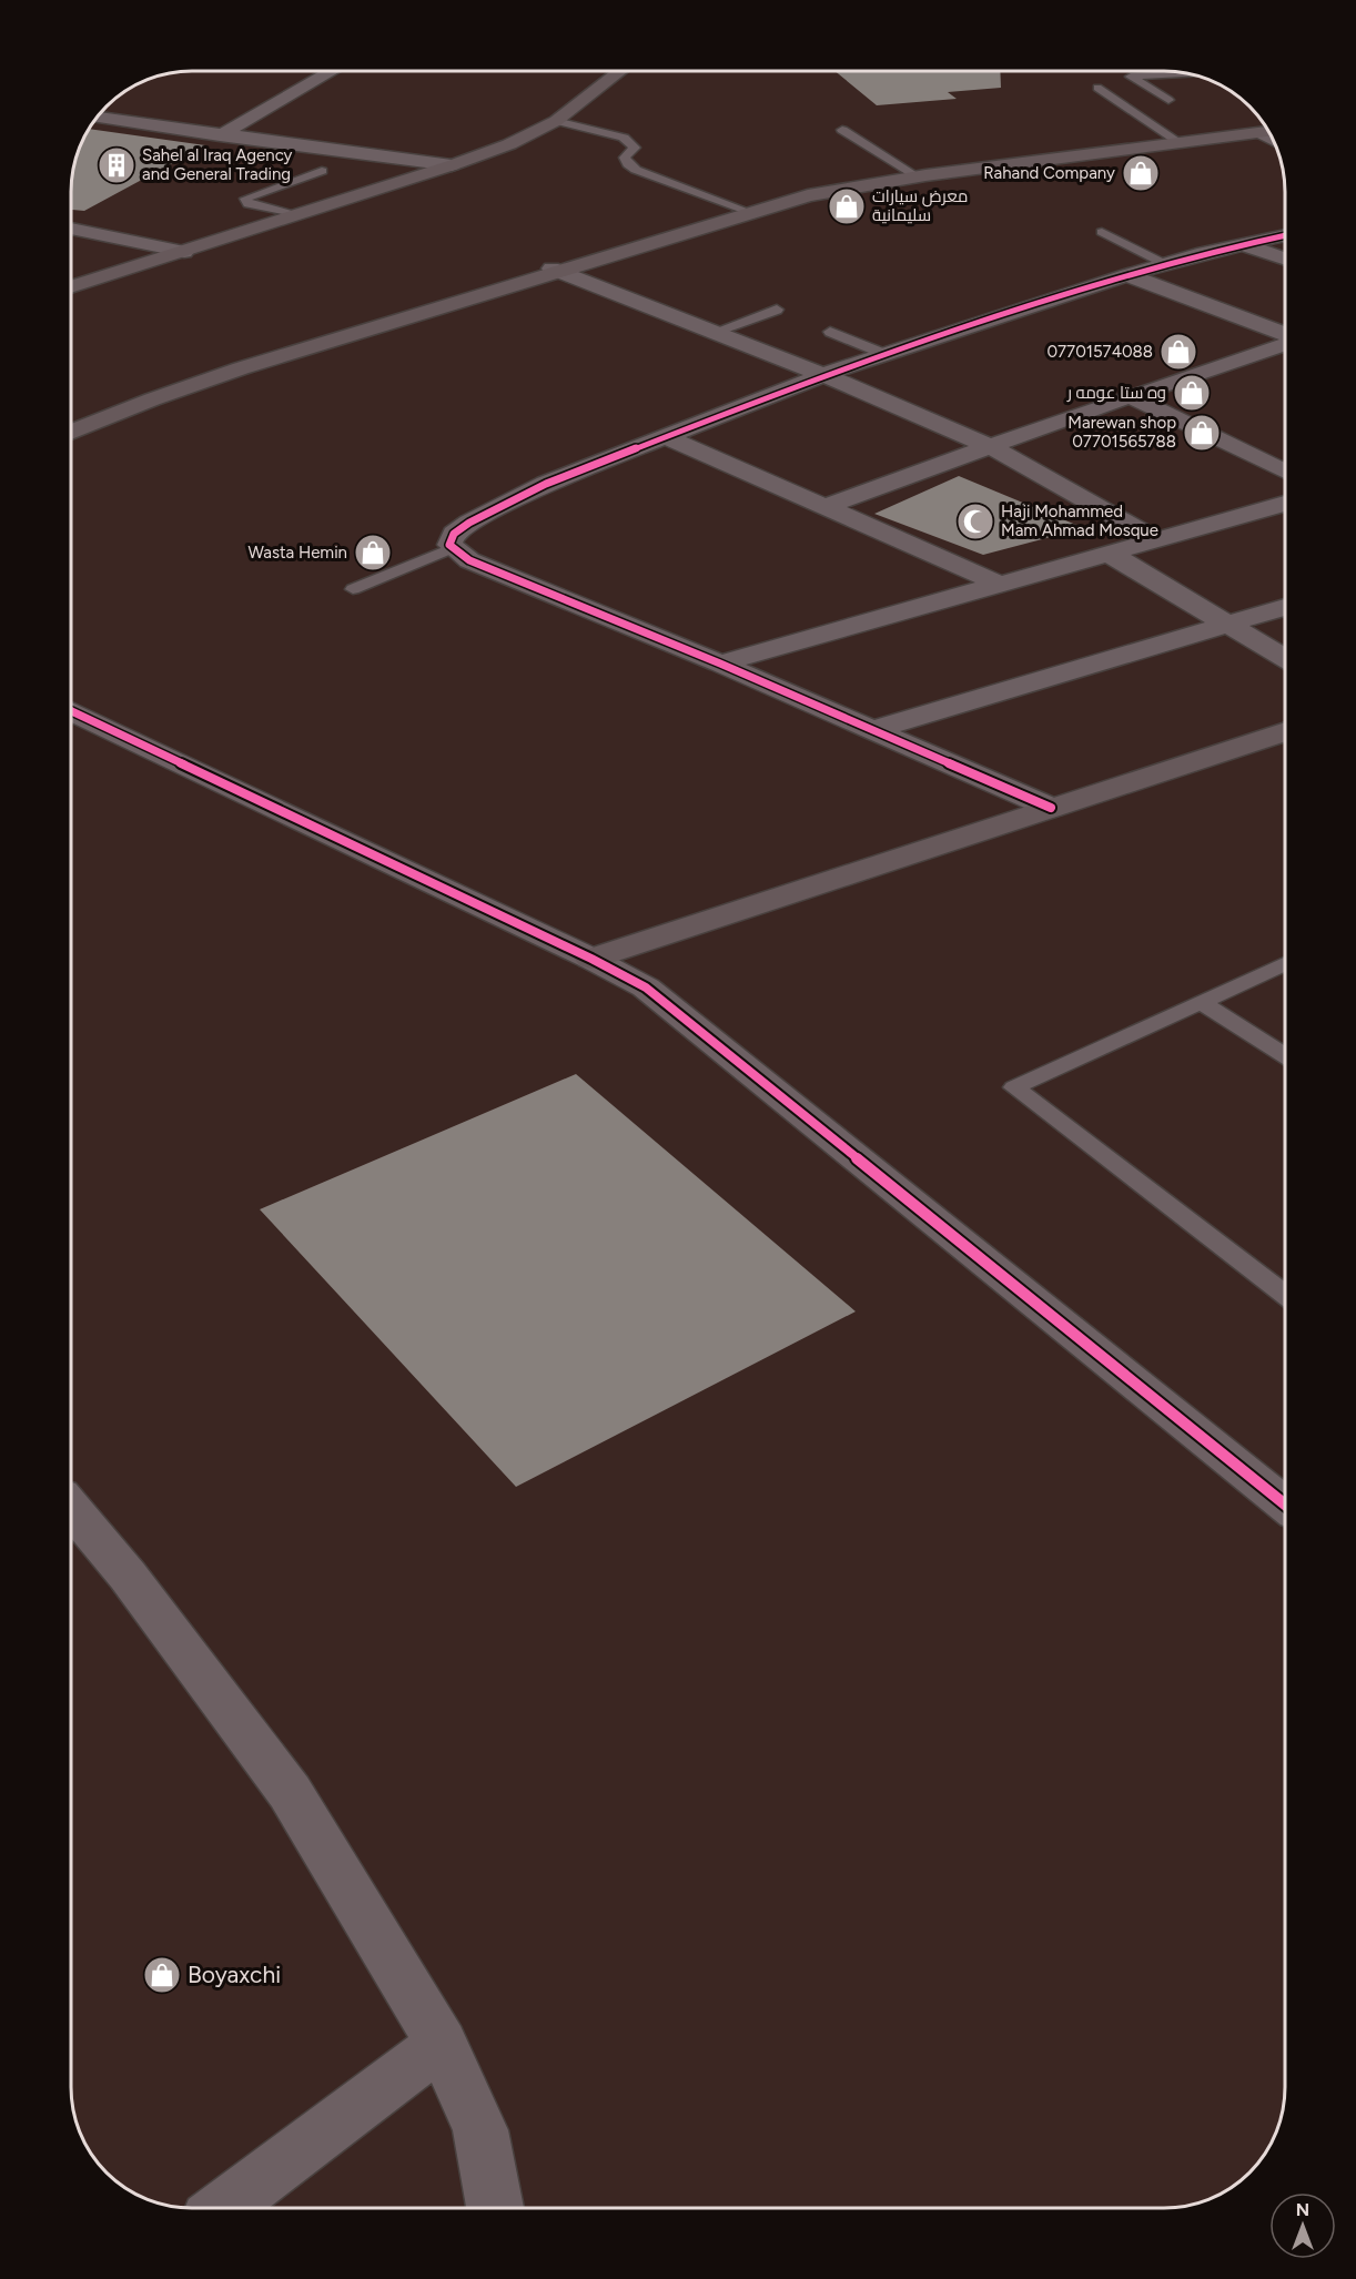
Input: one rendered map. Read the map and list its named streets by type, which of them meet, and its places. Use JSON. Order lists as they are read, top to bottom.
{
  "places": {
    "building": ["Sahel al Iraq Agency and General Trading"],
    "shop": [
      "Rahand Company",
      "معرض سيارات سليمانية",
      "07701574088",
      "وه ستا عومه ر",
      "Marewan shop 07701565788",
      "Wasta Hemin",
      "Boyaxchi"
    ],
    "mosque": ["Haji Mohammed Mam Ahmad Mosque"]
  },
  "north": "top"
}
